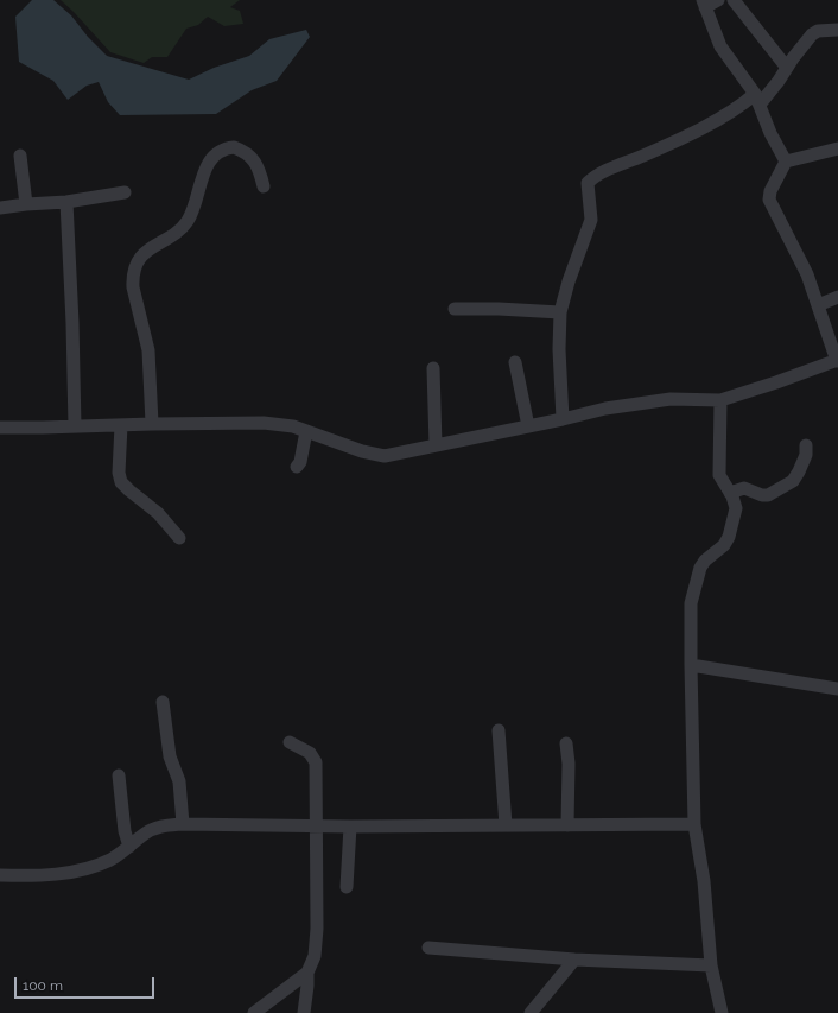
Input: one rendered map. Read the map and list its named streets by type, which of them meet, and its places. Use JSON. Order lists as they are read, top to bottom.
{
  "scale_bar": "100 m"
}
